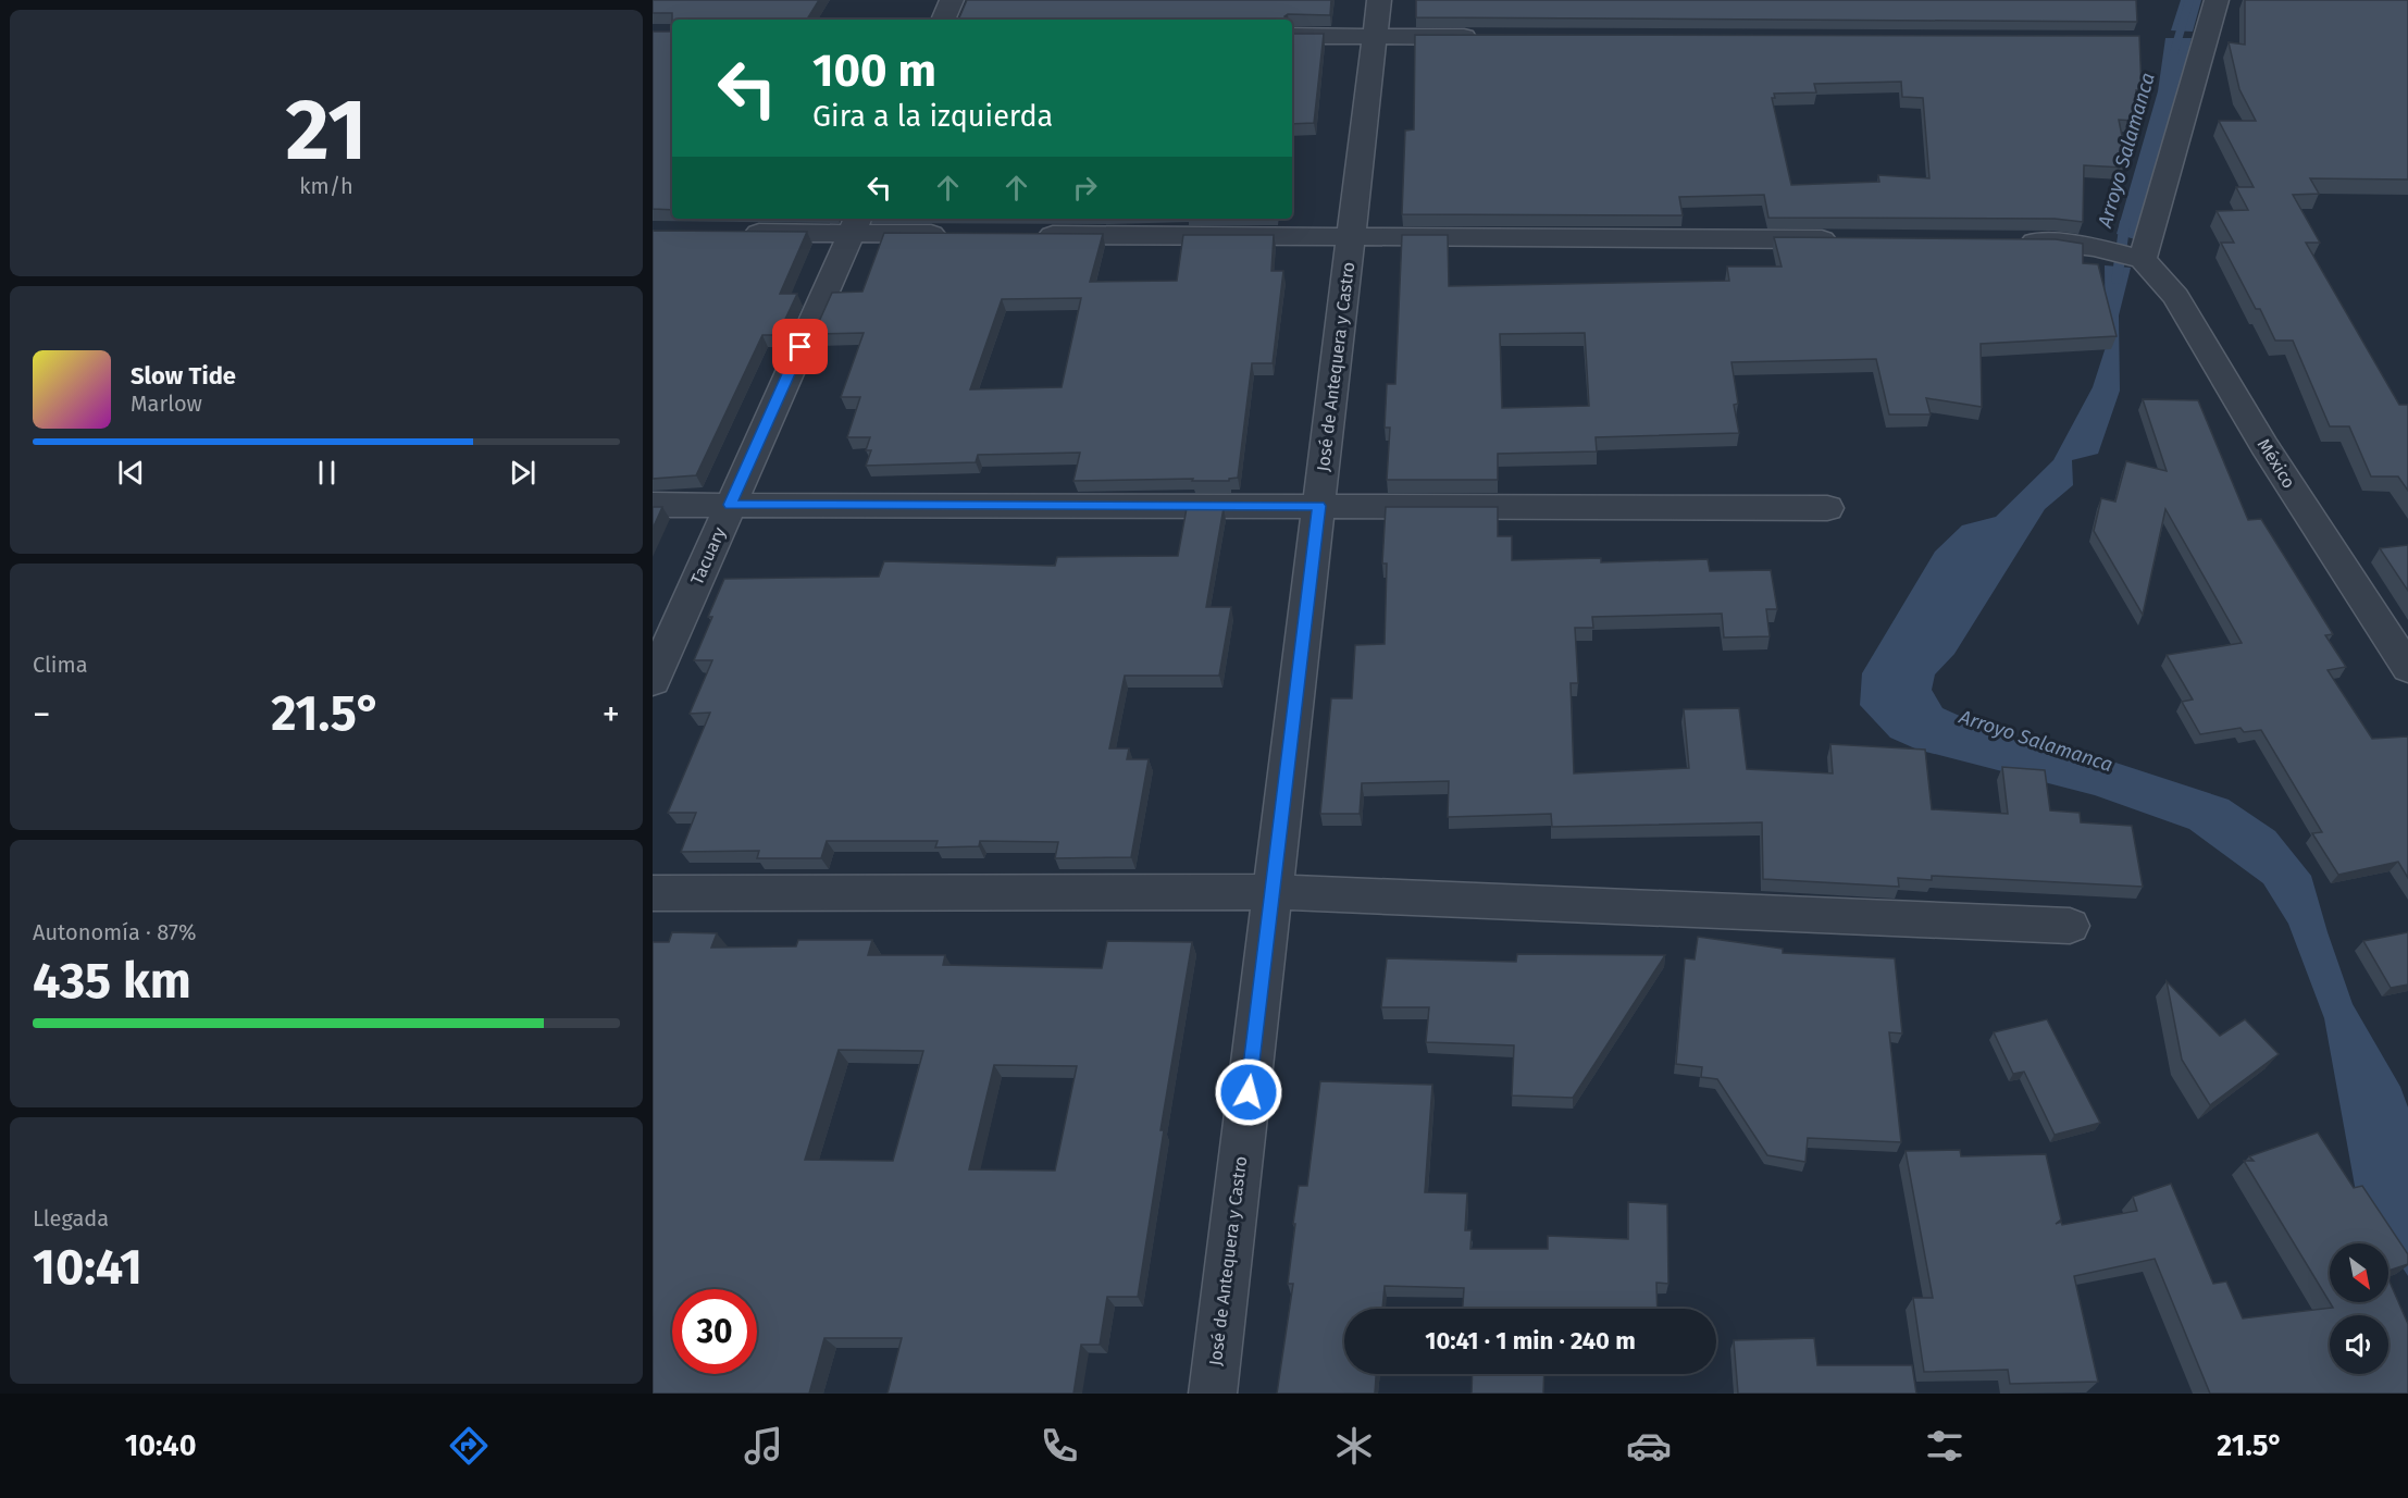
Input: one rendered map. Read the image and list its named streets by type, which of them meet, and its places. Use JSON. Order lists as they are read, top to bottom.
{
  "streets": {
    "street": ["José de Antequera y Castro", "México", "Tacuary"]
  },
  "water": ["Arroyo Salamanca"],
  "north": "bottom right",
  "page": {
    "tile": [
      ["21", "km/h"],
      "Clima",
      ["Autonomía · 87%", "435 km"],
      ["Llegada", "10:41"]
    ],
    "turn": ["100 m", "Gira a la izquierda"],
    "song": ["Slow Tide", "Marlow"],
    "heat": ["−", "21.5°", "+"],
    "limit": "30",
    "trip": "10:41 · 1 min · 240 m",
    "tabs": ["10:40", "21.5°"]
  }
}
